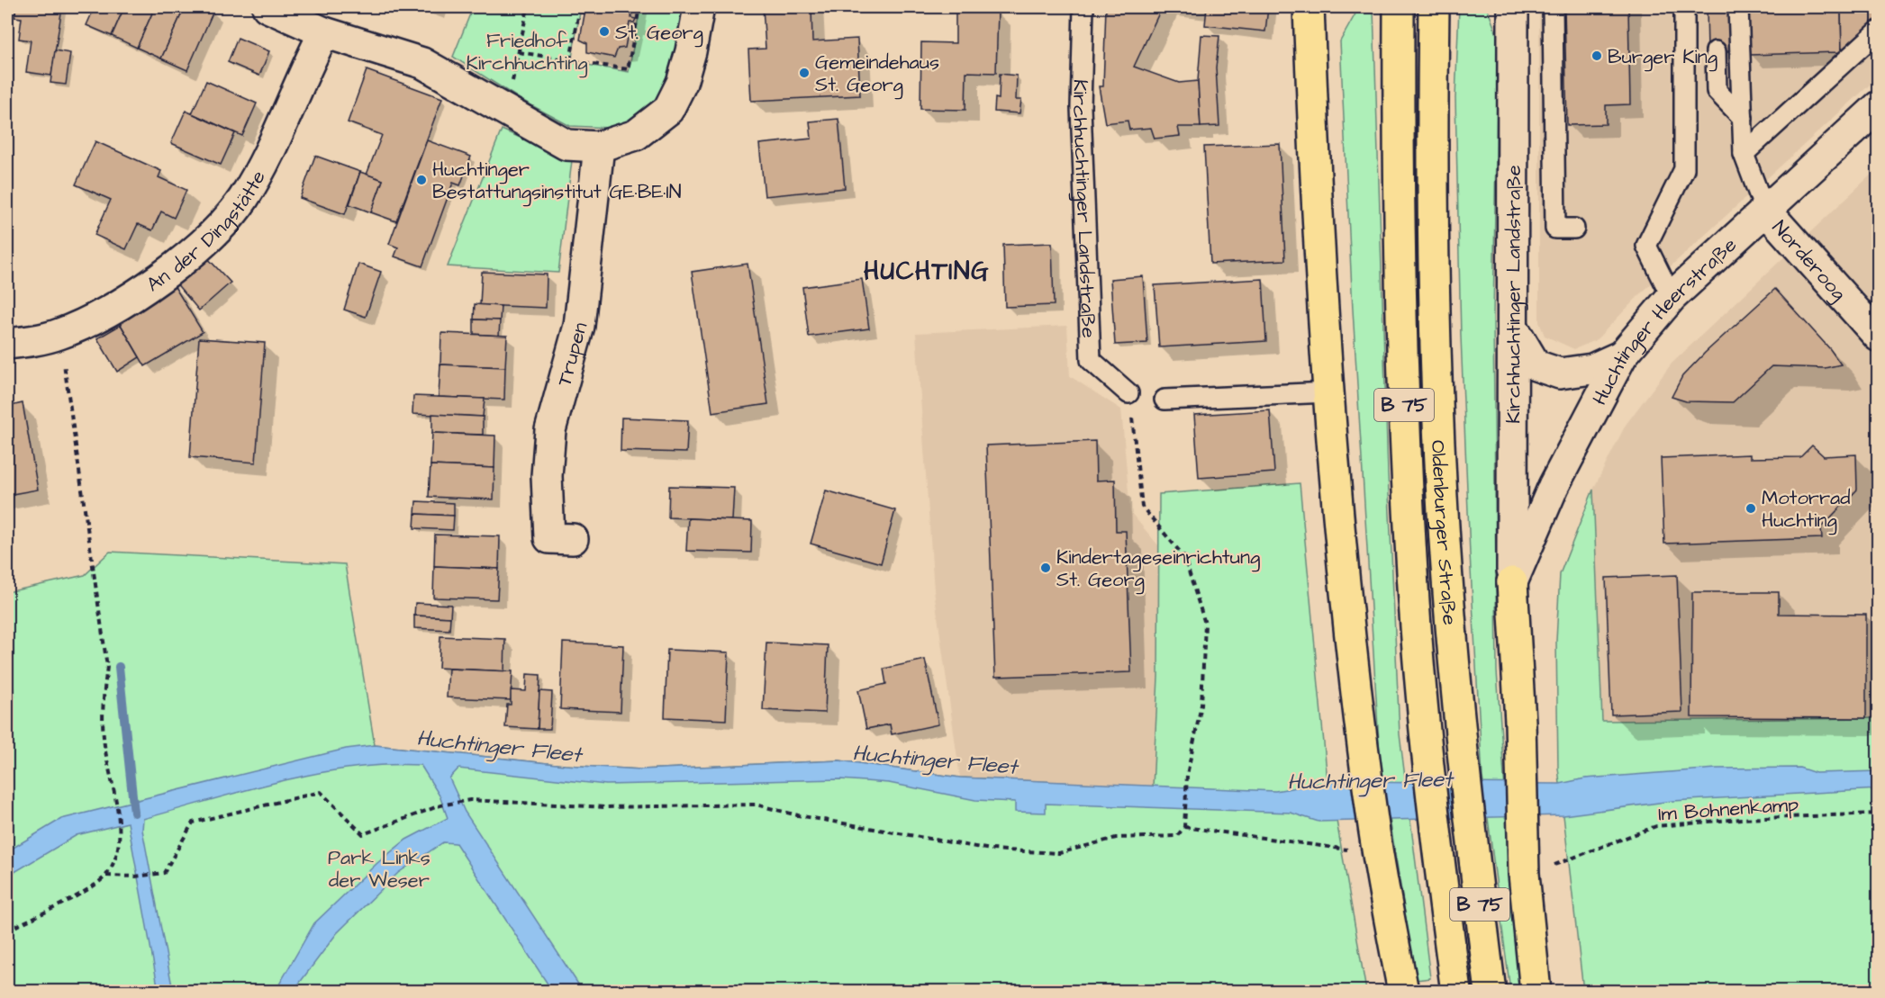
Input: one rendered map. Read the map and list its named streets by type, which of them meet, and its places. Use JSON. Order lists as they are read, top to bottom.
{
  "streets": {
    "highway": ["B 75", "Oldenburger Straße"],
    "street": [
      "Kirchhuchtinger Landstraße",
      "An der Dingstätte",
      "Norderoog",
      "Huchtinger Heerstraße",
      "Trupen"
    ],
    "path": ["Im Bohnenkamp"]
  },
  "crossings": [
    ["Kirchhuchtinger Landstraße", "Huchtinger Heerstraße"],
    ["Norderoog", "Huchtinger Heerstraße"]
  ],
  "districts": ["HUCHTING"],
  "water": ["Huchtinger Fleet"],
  "parks": ["Friedhof Kirchhuchting", "Park Links der Weser"],
  "places": [
    "St. Georg",
    "Burger King",
    "Gemeindehaus St. Georg",
    "Huchtinger Bestattungsinstitut GE·BE·IN",
    "Motorrad Huchting",
    "Kindertageseinrichtung St. Georg"
  ]
}
